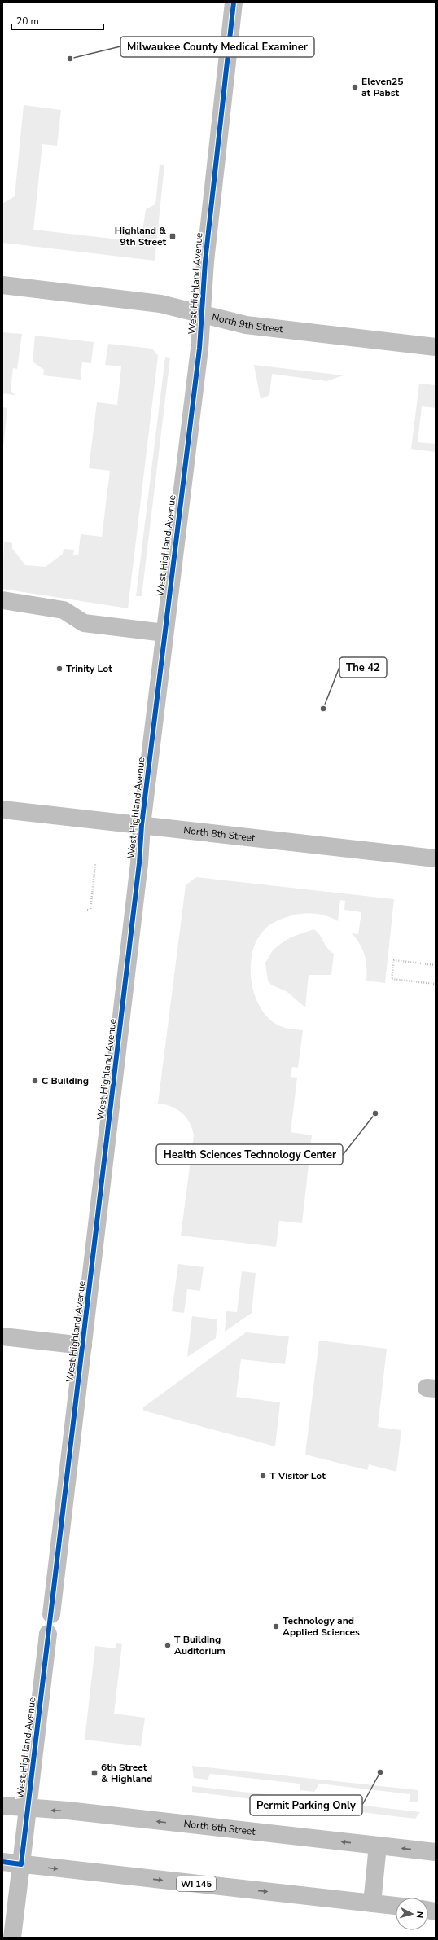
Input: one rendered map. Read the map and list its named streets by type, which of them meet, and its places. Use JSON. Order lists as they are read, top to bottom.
{
  "streets": {
    "main road": [
      "West Highland Avenue",
      "North 9th Street",
      "North 8th Street",
      "North 6th Street",
      "WI 145"
    ]
  },
  "crossings": [
    ["West Highland Avenue", "North 9th Street"],
    ["West Highland Avenue", "North 8th Street"],
    ["West Highland Avenue", "North 6th Street"],
    ["West Highland Avenue", "WI 145"]
  ],
  "places": {
    "other": [
      "Milwaukee County Medical Examiner",
      "Eleven25 at Pabst",
      "Trinity Lot",
      "The 42",
      "C Building",
      "Health Sciences Technology Center",
      "T Visitor Lot",
      "Technology and Applied Sciences",
      "T Building Auditorium",
      "Permit Parking Only"
    ],
    "transit": ["Highland & 9th Street", "6th Street & Highland"]
  },
  "scale_bar": "20 m",
  "north": "right"
}
